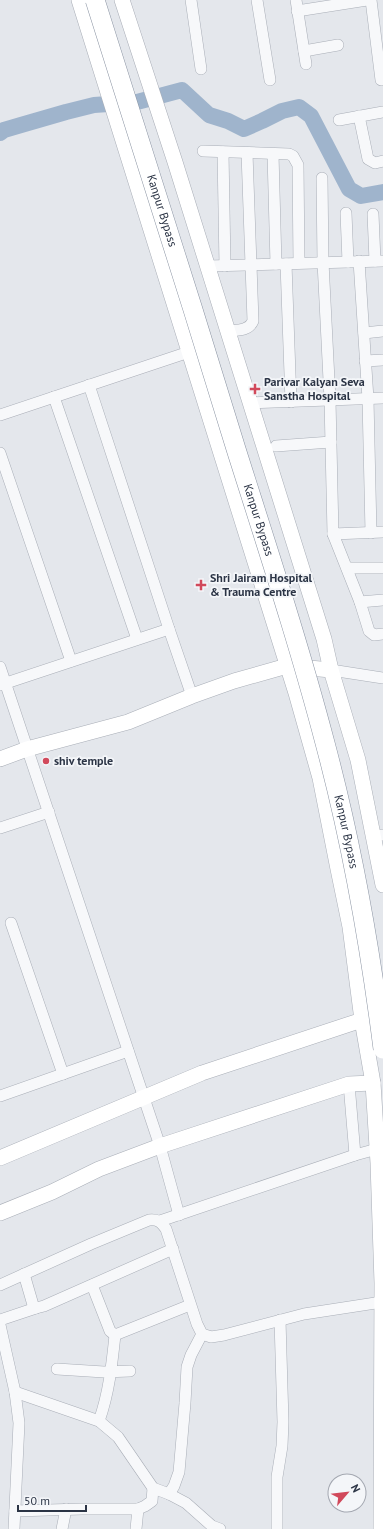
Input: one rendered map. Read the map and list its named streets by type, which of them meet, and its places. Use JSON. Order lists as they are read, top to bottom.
{
  "streets": {
    "highway": ["Kanpur Bypass"]
  },
  "places": {
    "health": ["Parivar Kalyan Seva Sanstha Hospital", "Shri Jairam Hospital & Trauma Centre"],
    "other": ["shiv temple"]
  },
  "scale_bar": "50 m",
  "north": "top right"
}
